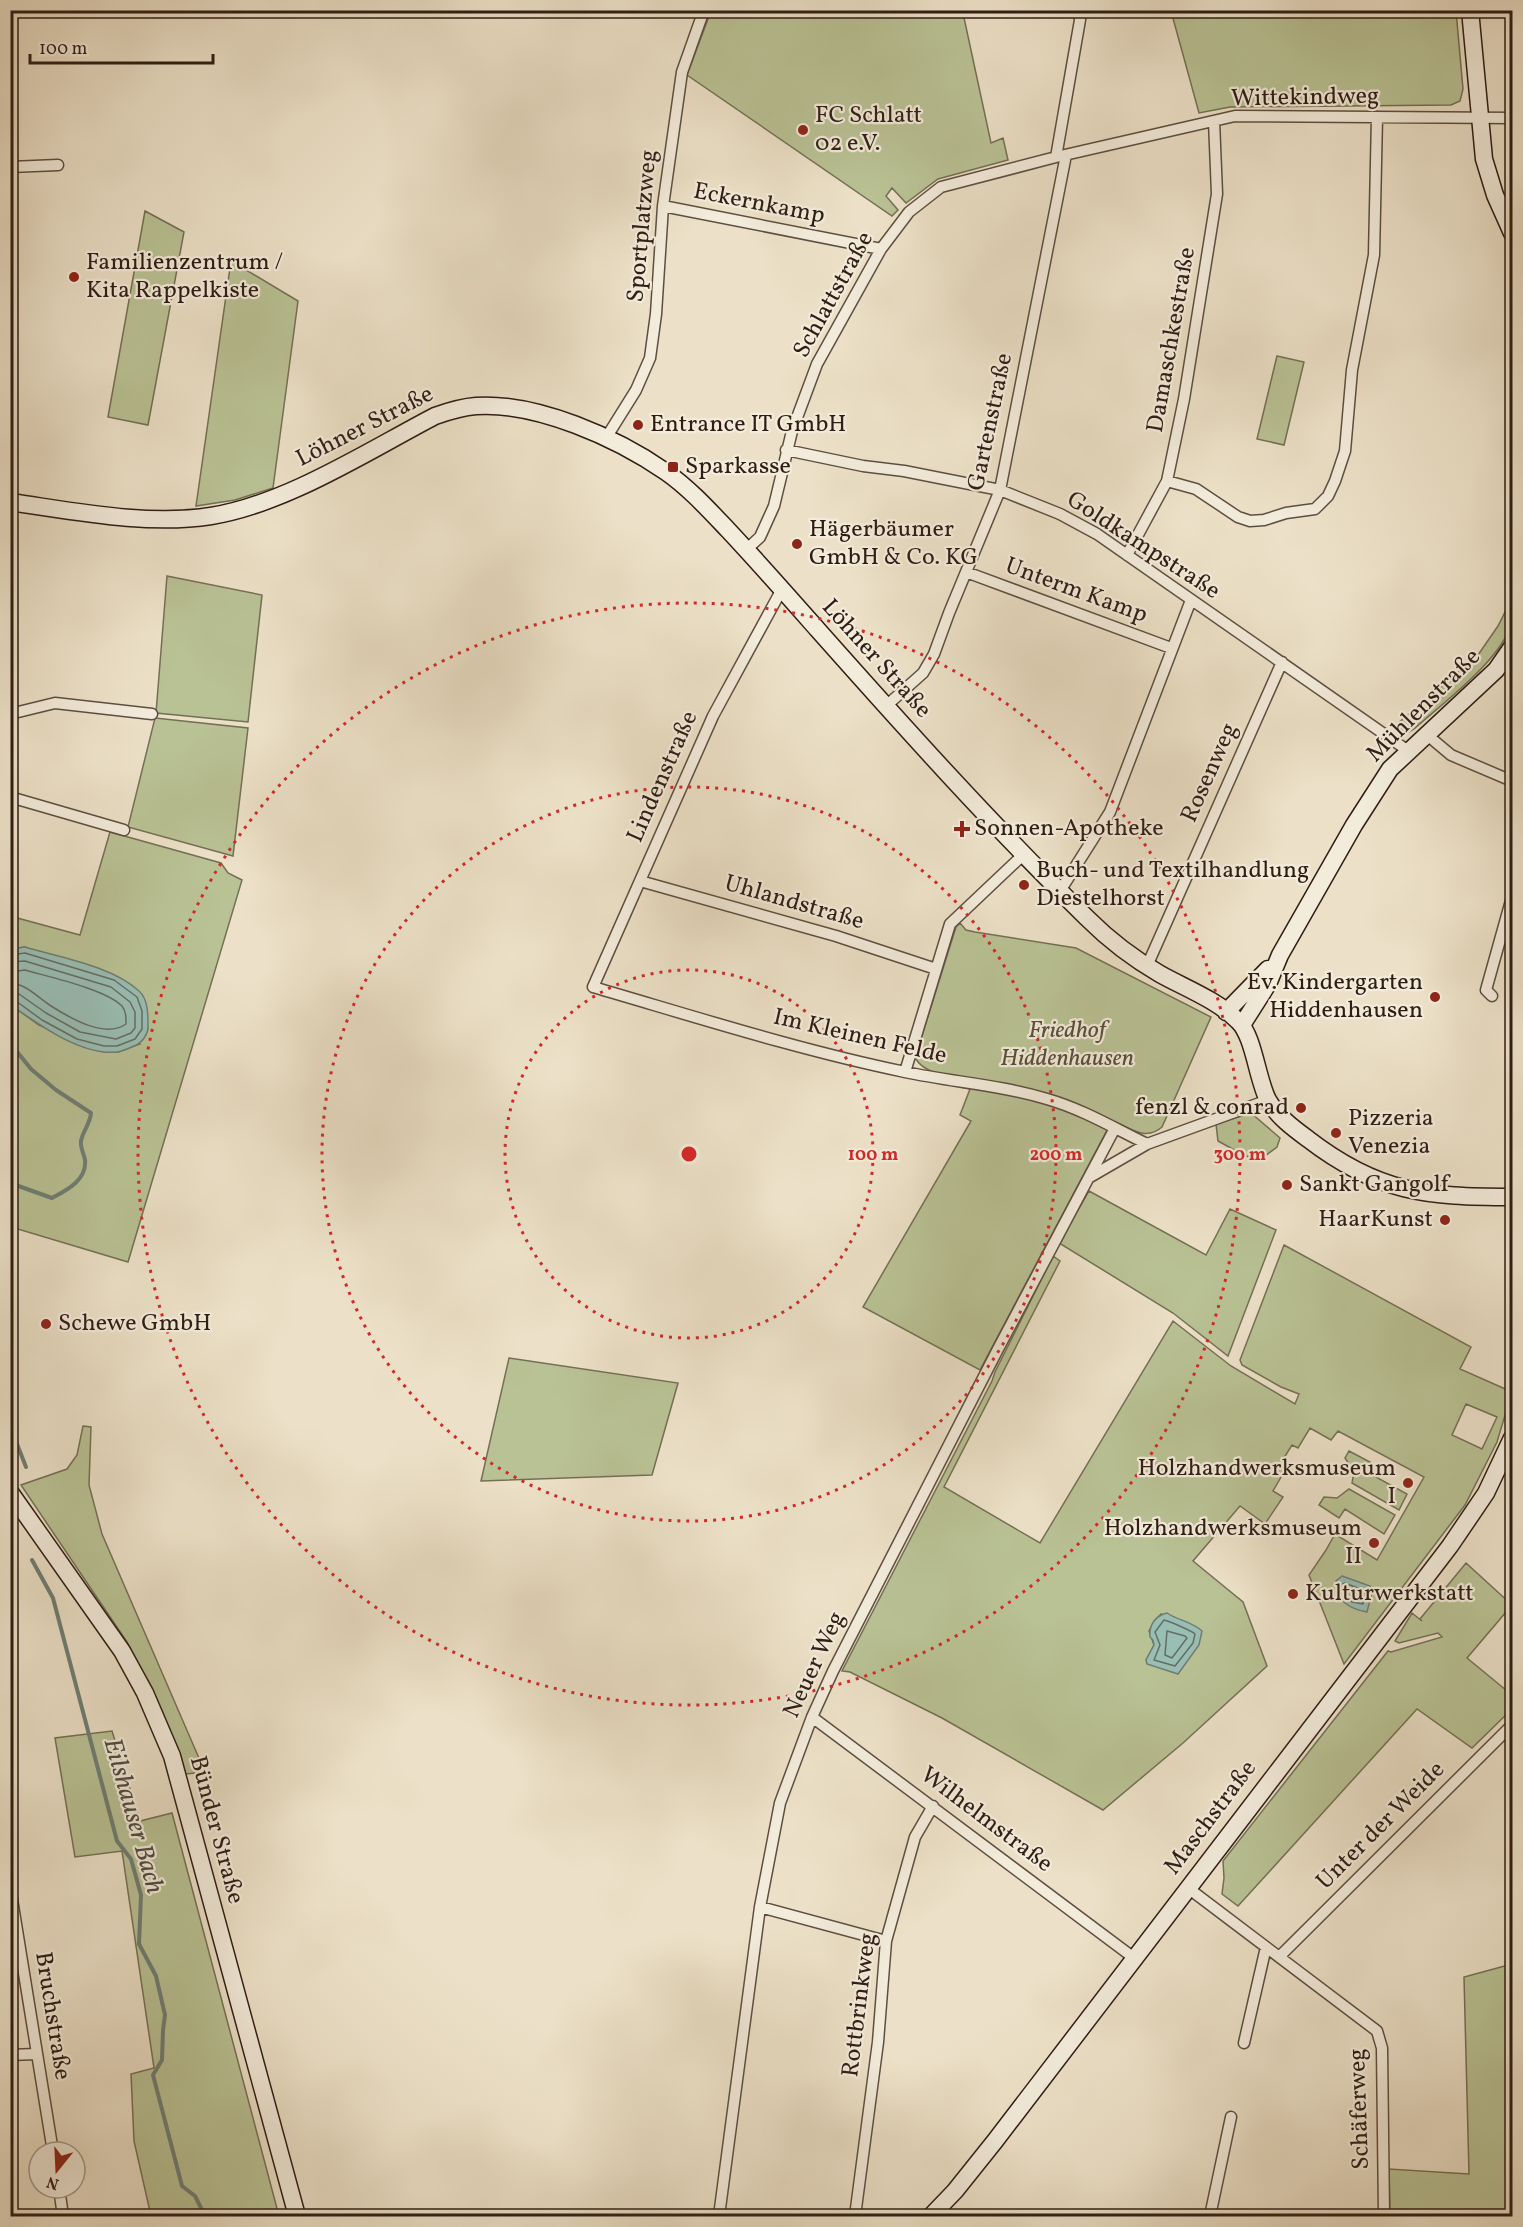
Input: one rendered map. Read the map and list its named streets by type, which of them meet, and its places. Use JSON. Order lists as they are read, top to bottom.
{
  "streets": {
    "main road": [
      "Löhner Straße",
      "Mühlenstraße",
      "Maschstraße",
      "Bünder Straße"
    ],
    "street": [
      "Wittekindweg",
      "Eckernkamp",
      "Sportplatzweg",
      "Schlattstraße",
      "Damaschkestraße",
      "Gartenstraße",
      "Goldkampstraße",
      "Unterm Kamp",
      "Rosenweg",
      "Lindenstraße",
      "Uhlandstraße",
      "Im Kleinen Felde",
      "Neuer Weg",
      "Wilhelmstraße",
      "Unter der Weide",
      "Rottbrinkweg",
      "Bruchstraße",
      "Schäferweg"
    ]
  },
  "crossings": [
    ["Wittekindweg", "Schlattstraße"],
    ["Wittekindweg", "Damaschkestraße"],
    ["Wittekindweg", "Gartenstraße"],
    ["Eckernkamp", "Sportplatzweg"],
    ["Eckernkamp", "Schlattstraße"],
    ["Sportplatzweg", "Löhner Straße"],
    ["Schlattstraße", "Gartenstraße"],
    ["Schlattstraße", "Löhner Straße"],
    ["Schlattstraße", "Goldkampstraße"],
    ["Damaschkestraße", "Goldkampstraße"],
    ["Gartenstraße", "Löhner Straße"],
    ["Gartenstraße", "Goldkampstraße"],
    ["Gartenstraße", "Unterm Kamp"],
    ["Löhner Straße", "Mühlenstraße"],
    ["Löhner Straße", "Rosenweg"],
    ["Löhner Straße", "Lindenstraße"],
    ["Goldkampstraße", "Mühlenstraße"],
    ["Goldkampstraße", "Rosenweg"],
    ["Lindenstraße", "Uhlandstraße"],
    ["Lindenstraße", "Im Kleinen Felde"],
    ["Im Kleinen Felde", "Neuer Weg"],
    ["Neuer Weg", "Wilhelmstraße"],
    ["Maschstraße", "Wilhelmstraße"],
    ["Maschstraße", "Schäferweg"],
    ["Wilhelmstraße", "Rottbrinkweg"],
    ["Unter der Weide", "Schäferweg"]
  ],
  "water": ["Eilshauser Bach"],
  "parks": ["Friedhof Hiddenhausen"],
  "places": {
    "other": [
      "FC Schlatt 02 e.V.",
      "Familienzentrum / Kita Rappelkiste",
      "Entrance IT GmbH",
      "Hägerbäumer GmbH & Co. KG",
      "Buch- und Textilhandlung Diestelhorst",
      "Ev. Kindergarten Hiddenhausen",
      "fenzl & conrad",
      "Pizzeria Venezia",
      "Sankt Gangolf",
      "HaarKunst",
      "Schewe GmbH",
      "Holzhandwerksmuseum I",
      "Holzhandwerksmuseum II",
      "Kulturwerkstatt"
    ],
    "transit": ["Sparkasse"],
    "health": ["Sonnen-Apotheke"]
  },
  "scale_bar": "100 m",
  "north": "bottom",
  "rings": ["100 m", "200 m", "300 m"]
}
